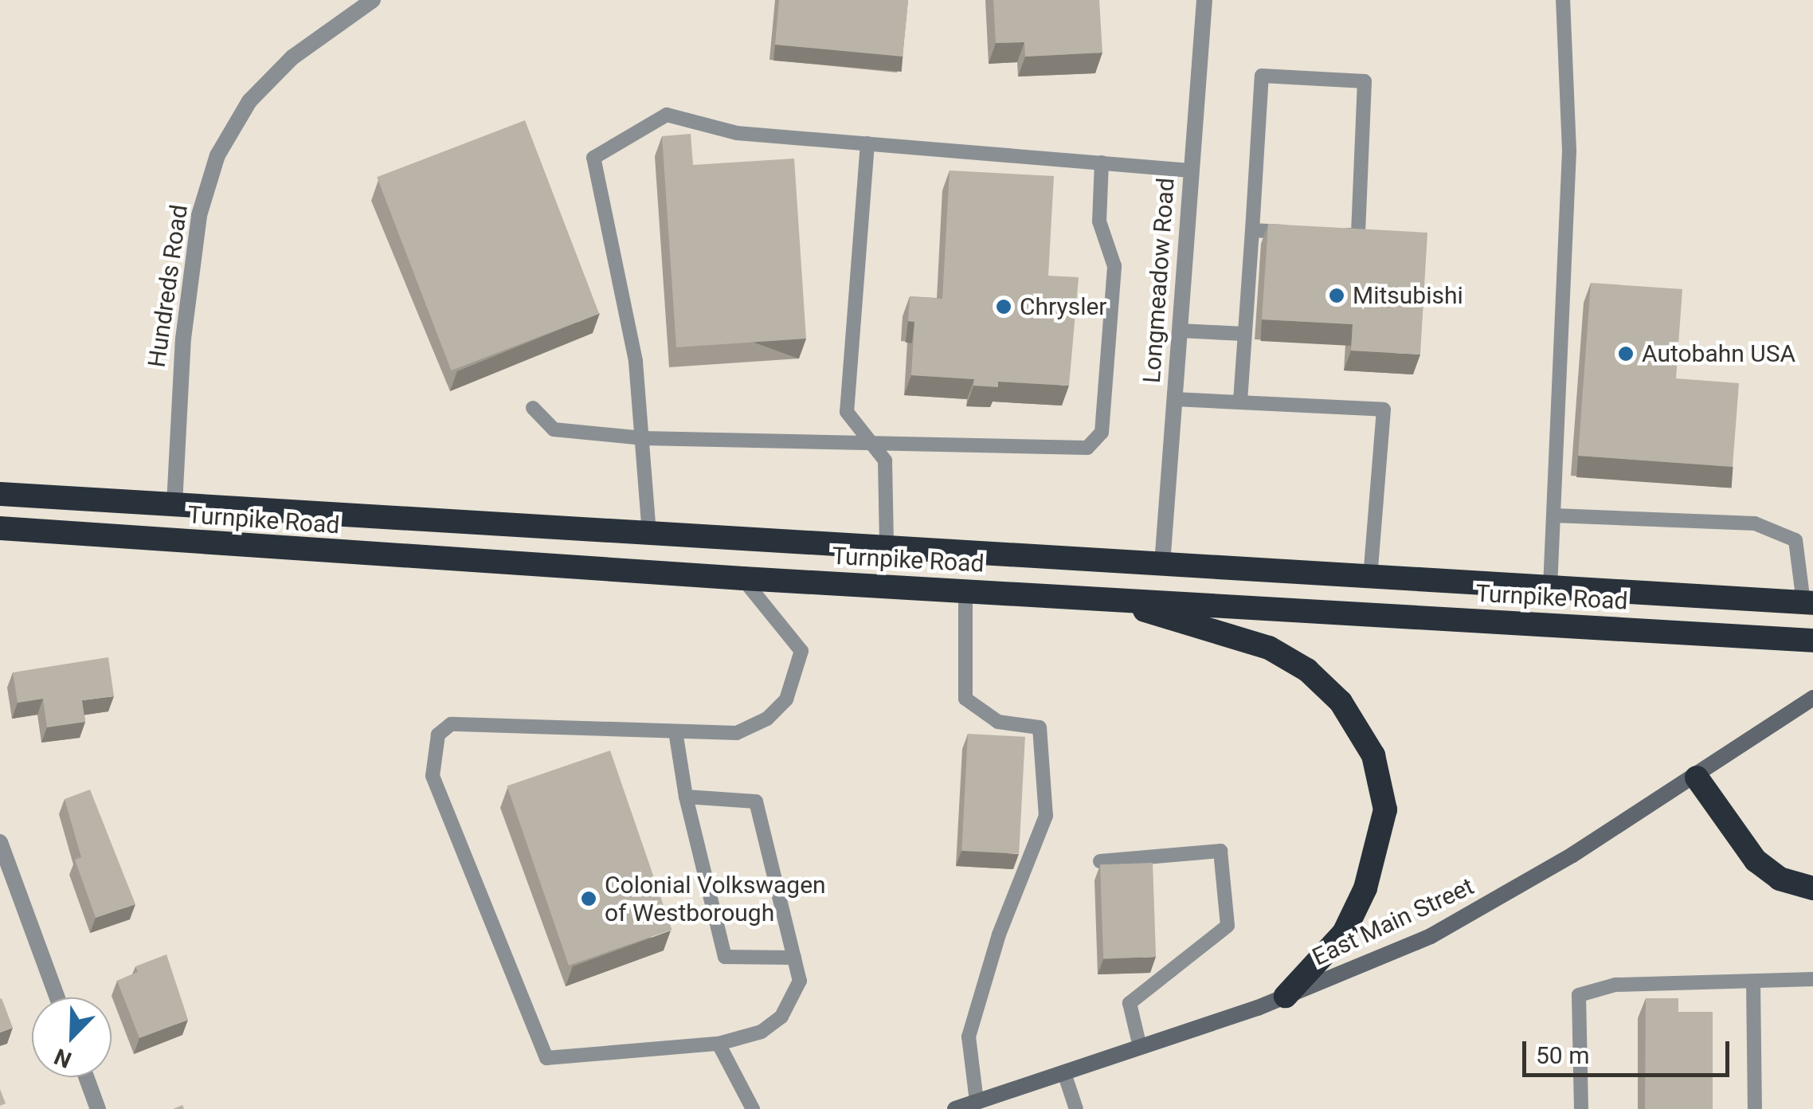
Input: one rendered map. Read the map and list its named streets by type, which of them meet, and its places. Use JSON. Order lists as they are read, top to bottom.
{
  "streets": {
    "highway": ["Turnpike Road"],
    "main road": ["East Main Street"],
    "street": ["Longmeadow Road", "Hundreds Road"]
  },
  "crossings": [
    ["Longmeadow Road", "Turnpike Road"],
    ["Hundreds Road", "Turnpike Road"]
  ],
  "places": [
    "Mitsubishi",
    "Chrysler",
    "Autobahn USA",
    "Colonial Volkswagen of Westborough"
  ],
  "scale_bar": "50 m",
  "north": "bottom left"
}
